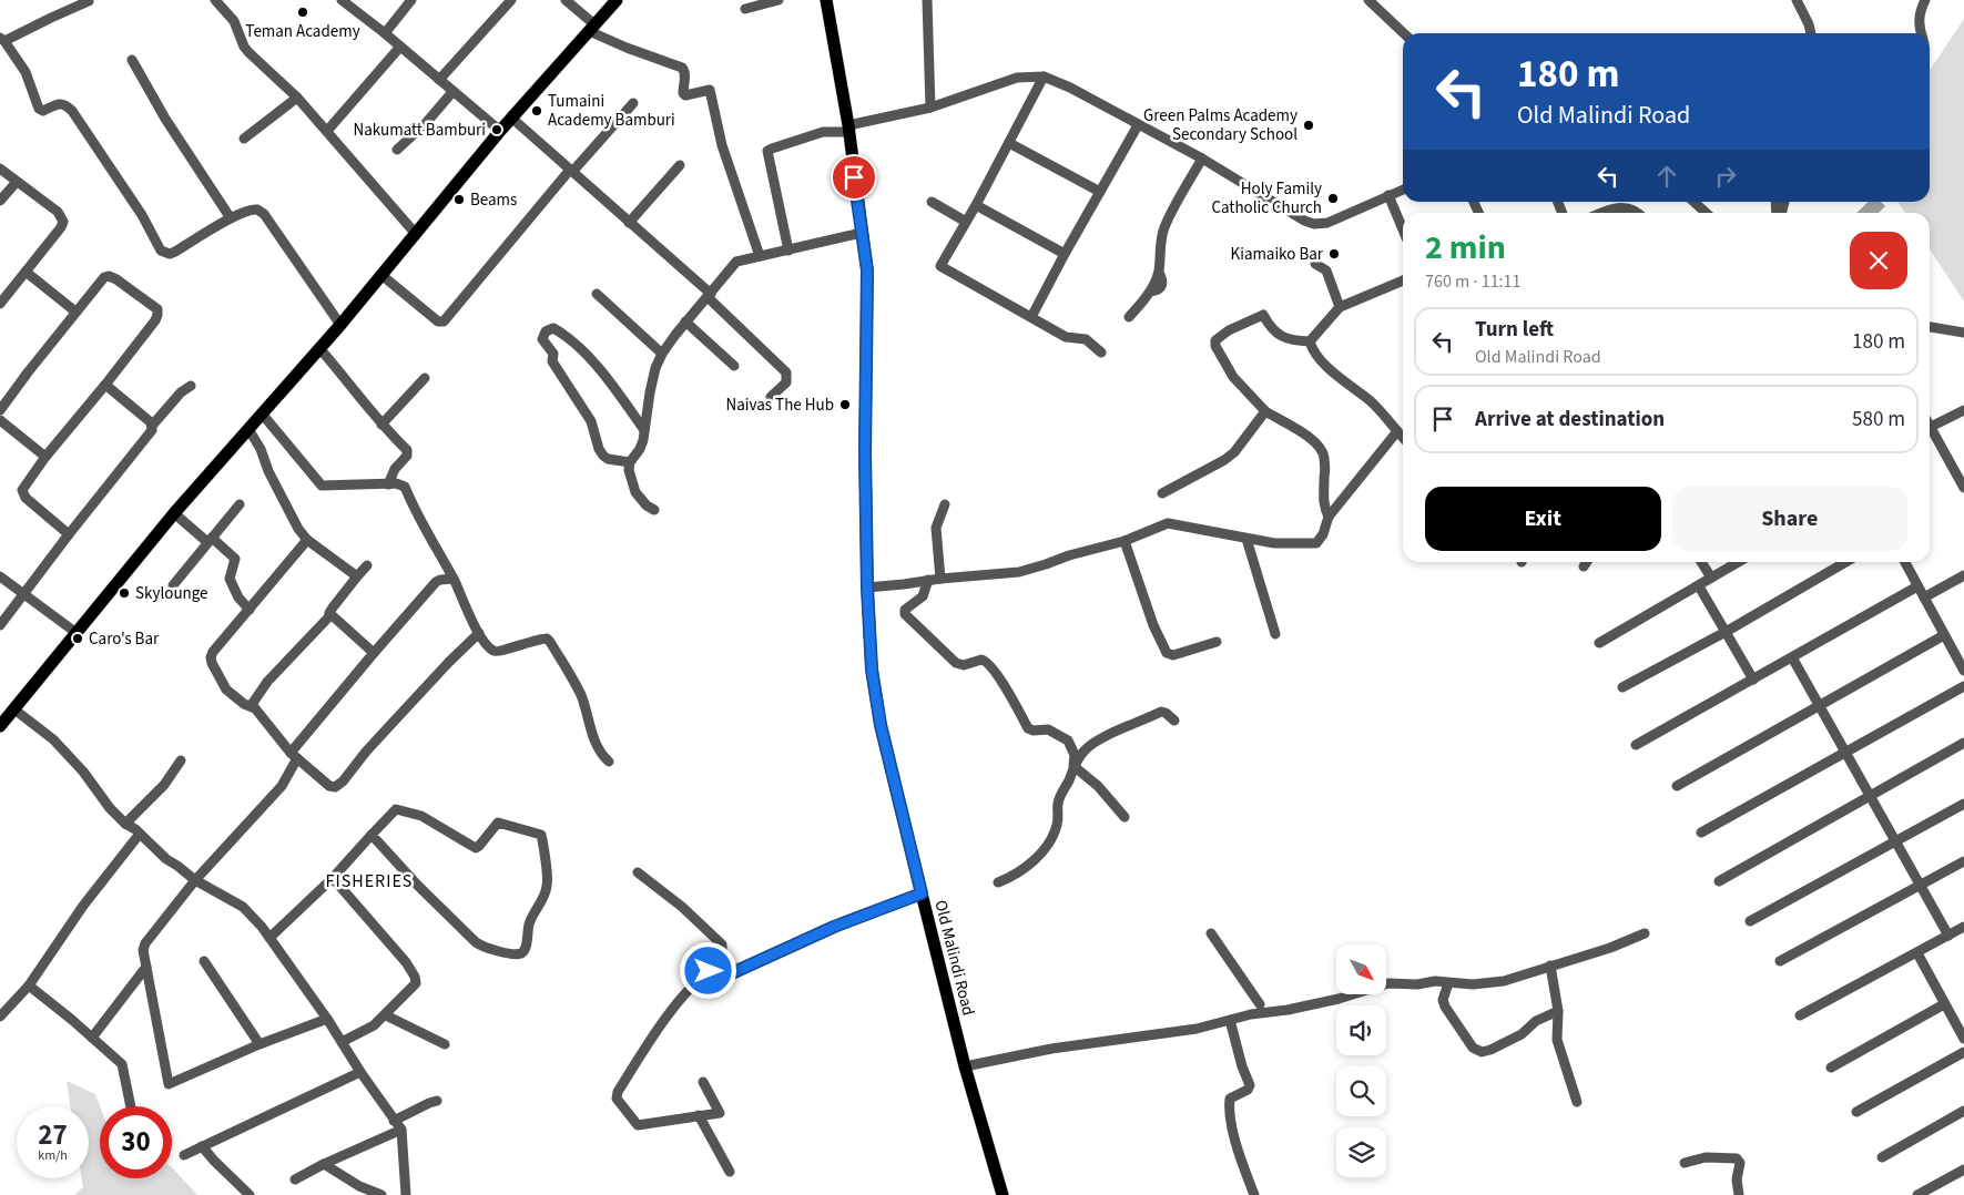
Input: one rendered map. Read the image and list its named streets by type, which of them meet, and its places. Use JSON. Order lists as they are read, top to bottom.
{
  "streets": {
    "main road": ["Old Malindi Road"]
  },
  "districts": ["FISHERIES"],
  "places": [
    "Teman Academy",
    "Tumaini Academy Bamburi",
    "Green Palms Academy Secondary School",
    "Nakumatt Bamburi",
    "Holy Family Catholic Church",
    "Beams",
    "Kiamaiko Bar",
    "Naivas The Hub",
    "Skylounge",
    "Caro's Bar"
  ],
  "north": "bottom right",
  "page": {
    "turn": ["180 m", "Old Malindi Road"],
    "heading": ["2 min", "760 m · 11:11"],
    "list": [
      {
        "name": "Turn left",
        "note": "Old Malindi Road",
        "value": "180 m"
      },
      {
        "name": "Arrive at destination",
        "value": "580 m"
      }
    ],
    "buttons": ["Exit", "Share"],
    "speed": "27 km/h",
    "limit": "30"
  }
}
